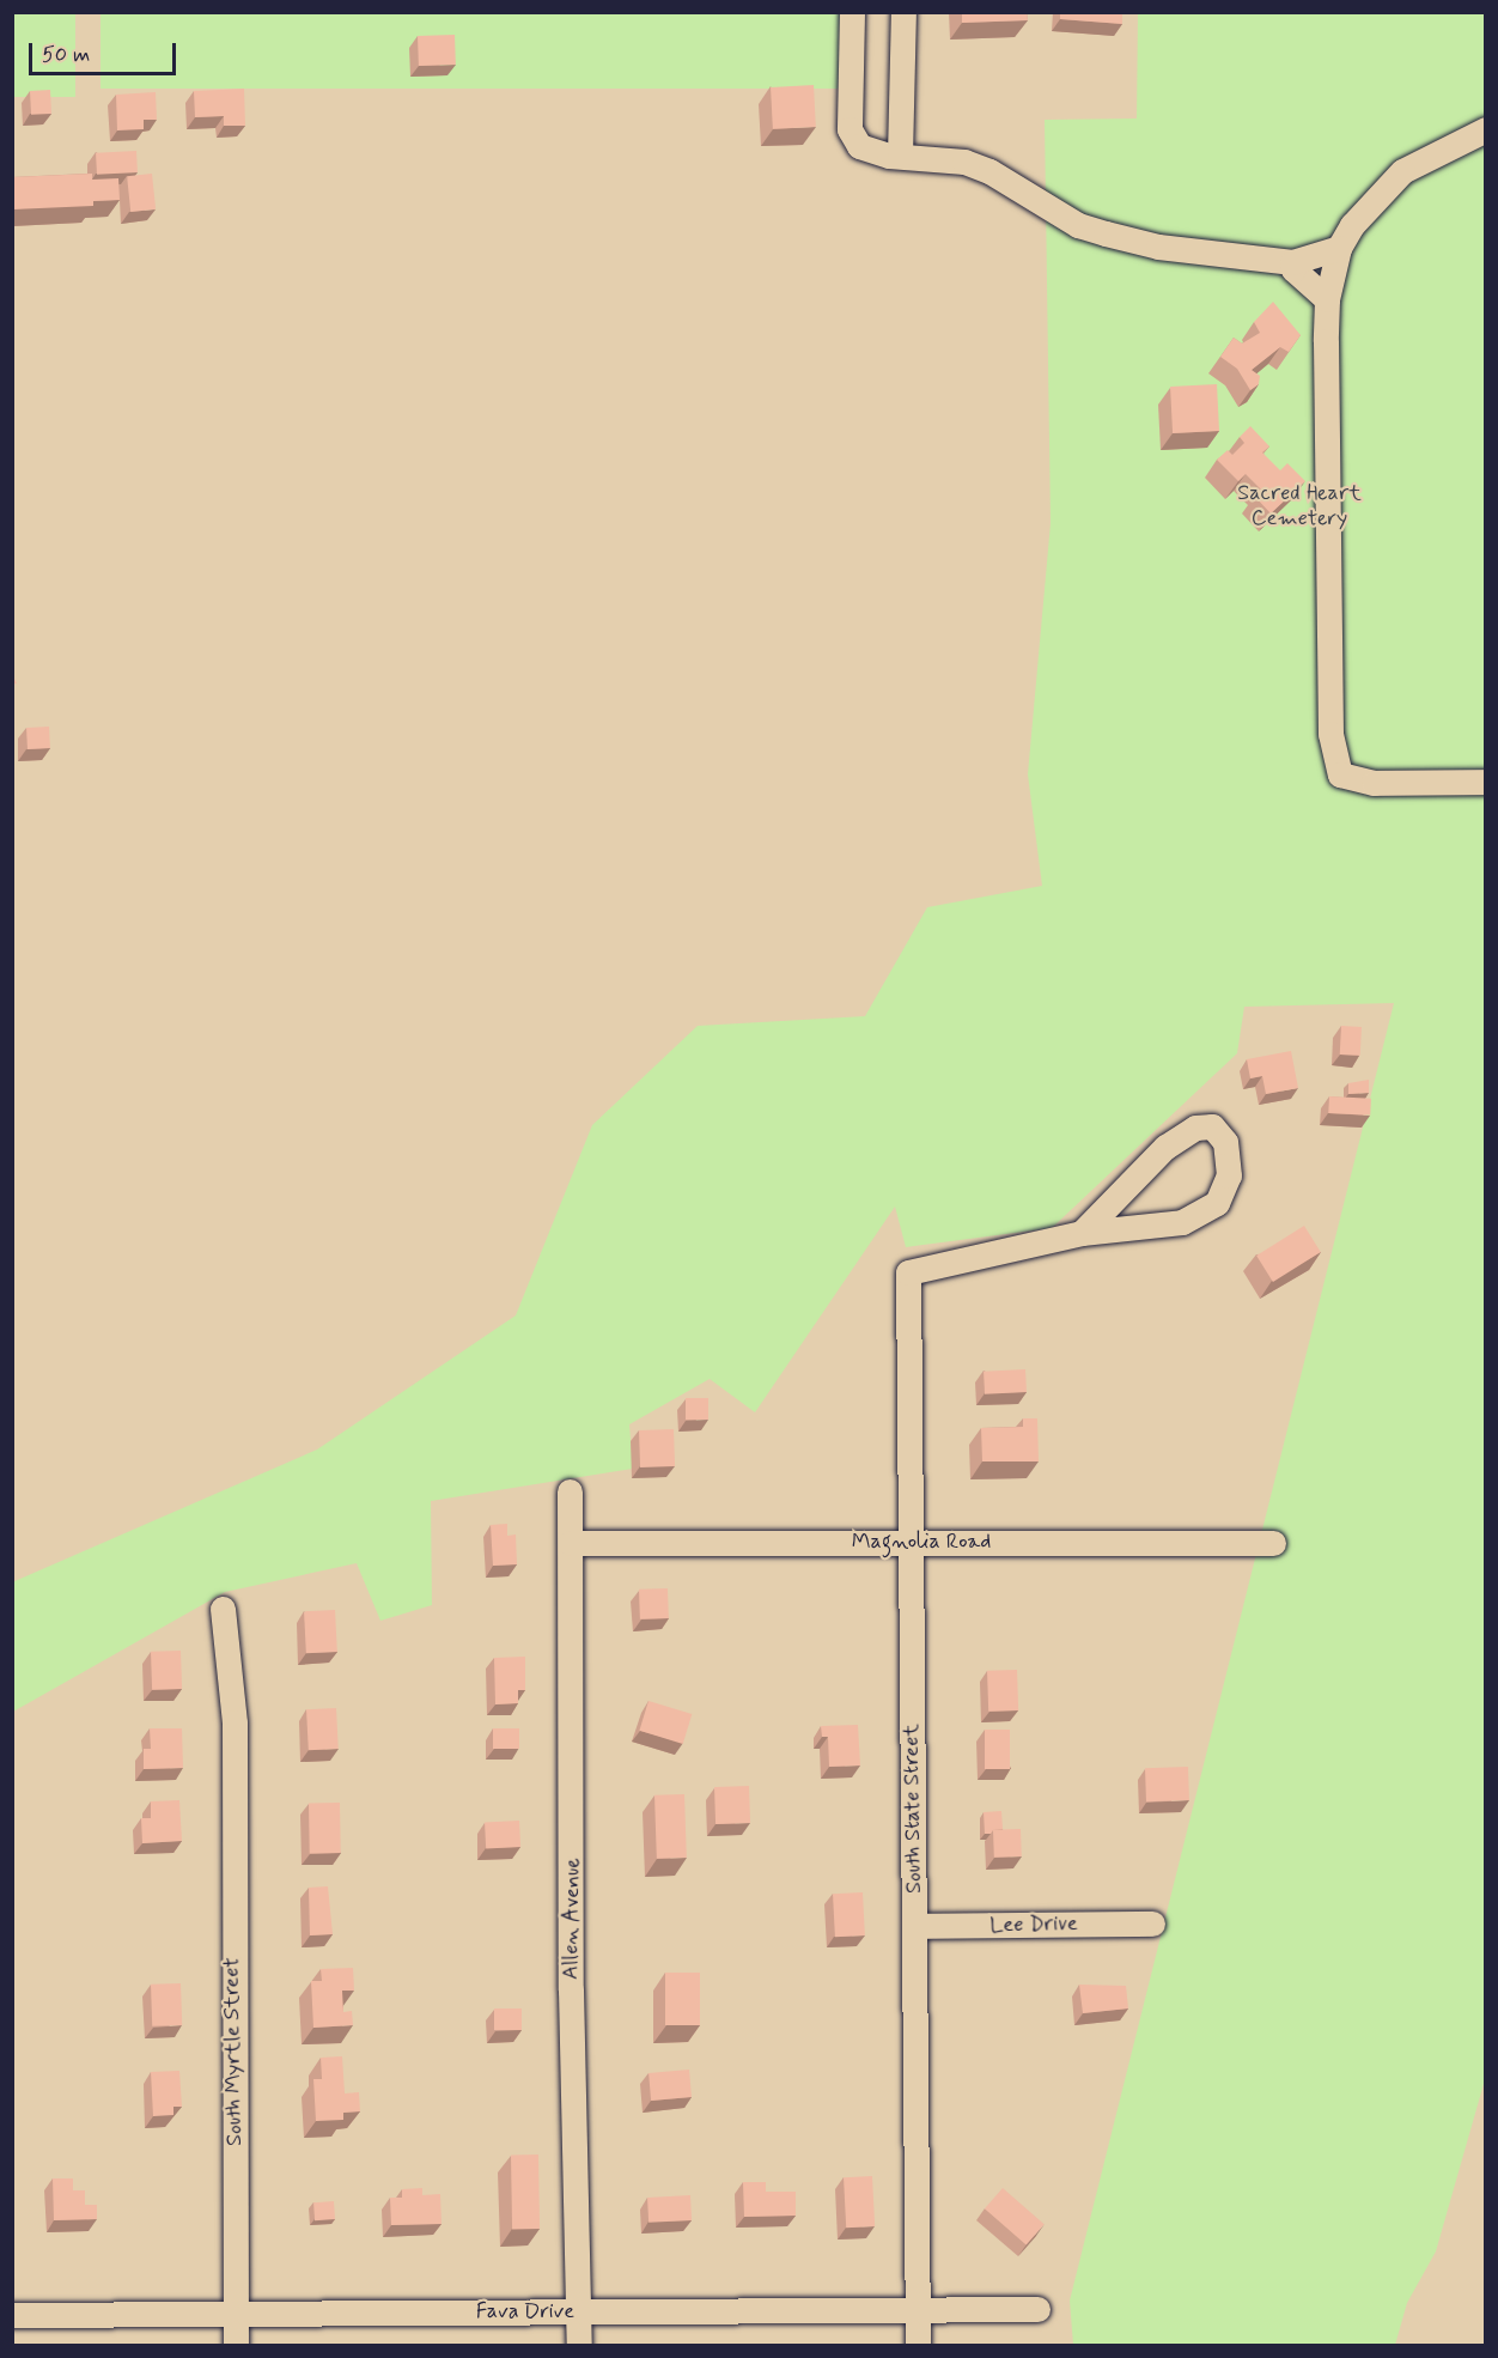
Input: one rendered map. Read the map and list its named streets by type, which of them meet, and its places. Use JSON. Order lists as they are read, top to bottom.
{
  "streets": {
    "street": [
      "Magnolia Road",
      "South State Street",
      "Allen Avenue",
      "Lee Drive",
      "South Myrtle Street",
      "Fava Drive"
    ]
  },
  "crossings": [
    ["Magnolia Road", "South State Street"],
    ["Magnolia Road", "Allen Avenue"],
    ["South State Street", "Lee Drive"],
    ["South State Street", "Fava Drive"],
    ["Allen Avenue", "Fava Drive"],
    ["South Myrtle Street", "Fava Drive"]
  ],
  "parks": ["Sacred Heart Cemetery"],
  "scale_bar": "50 m"
}
